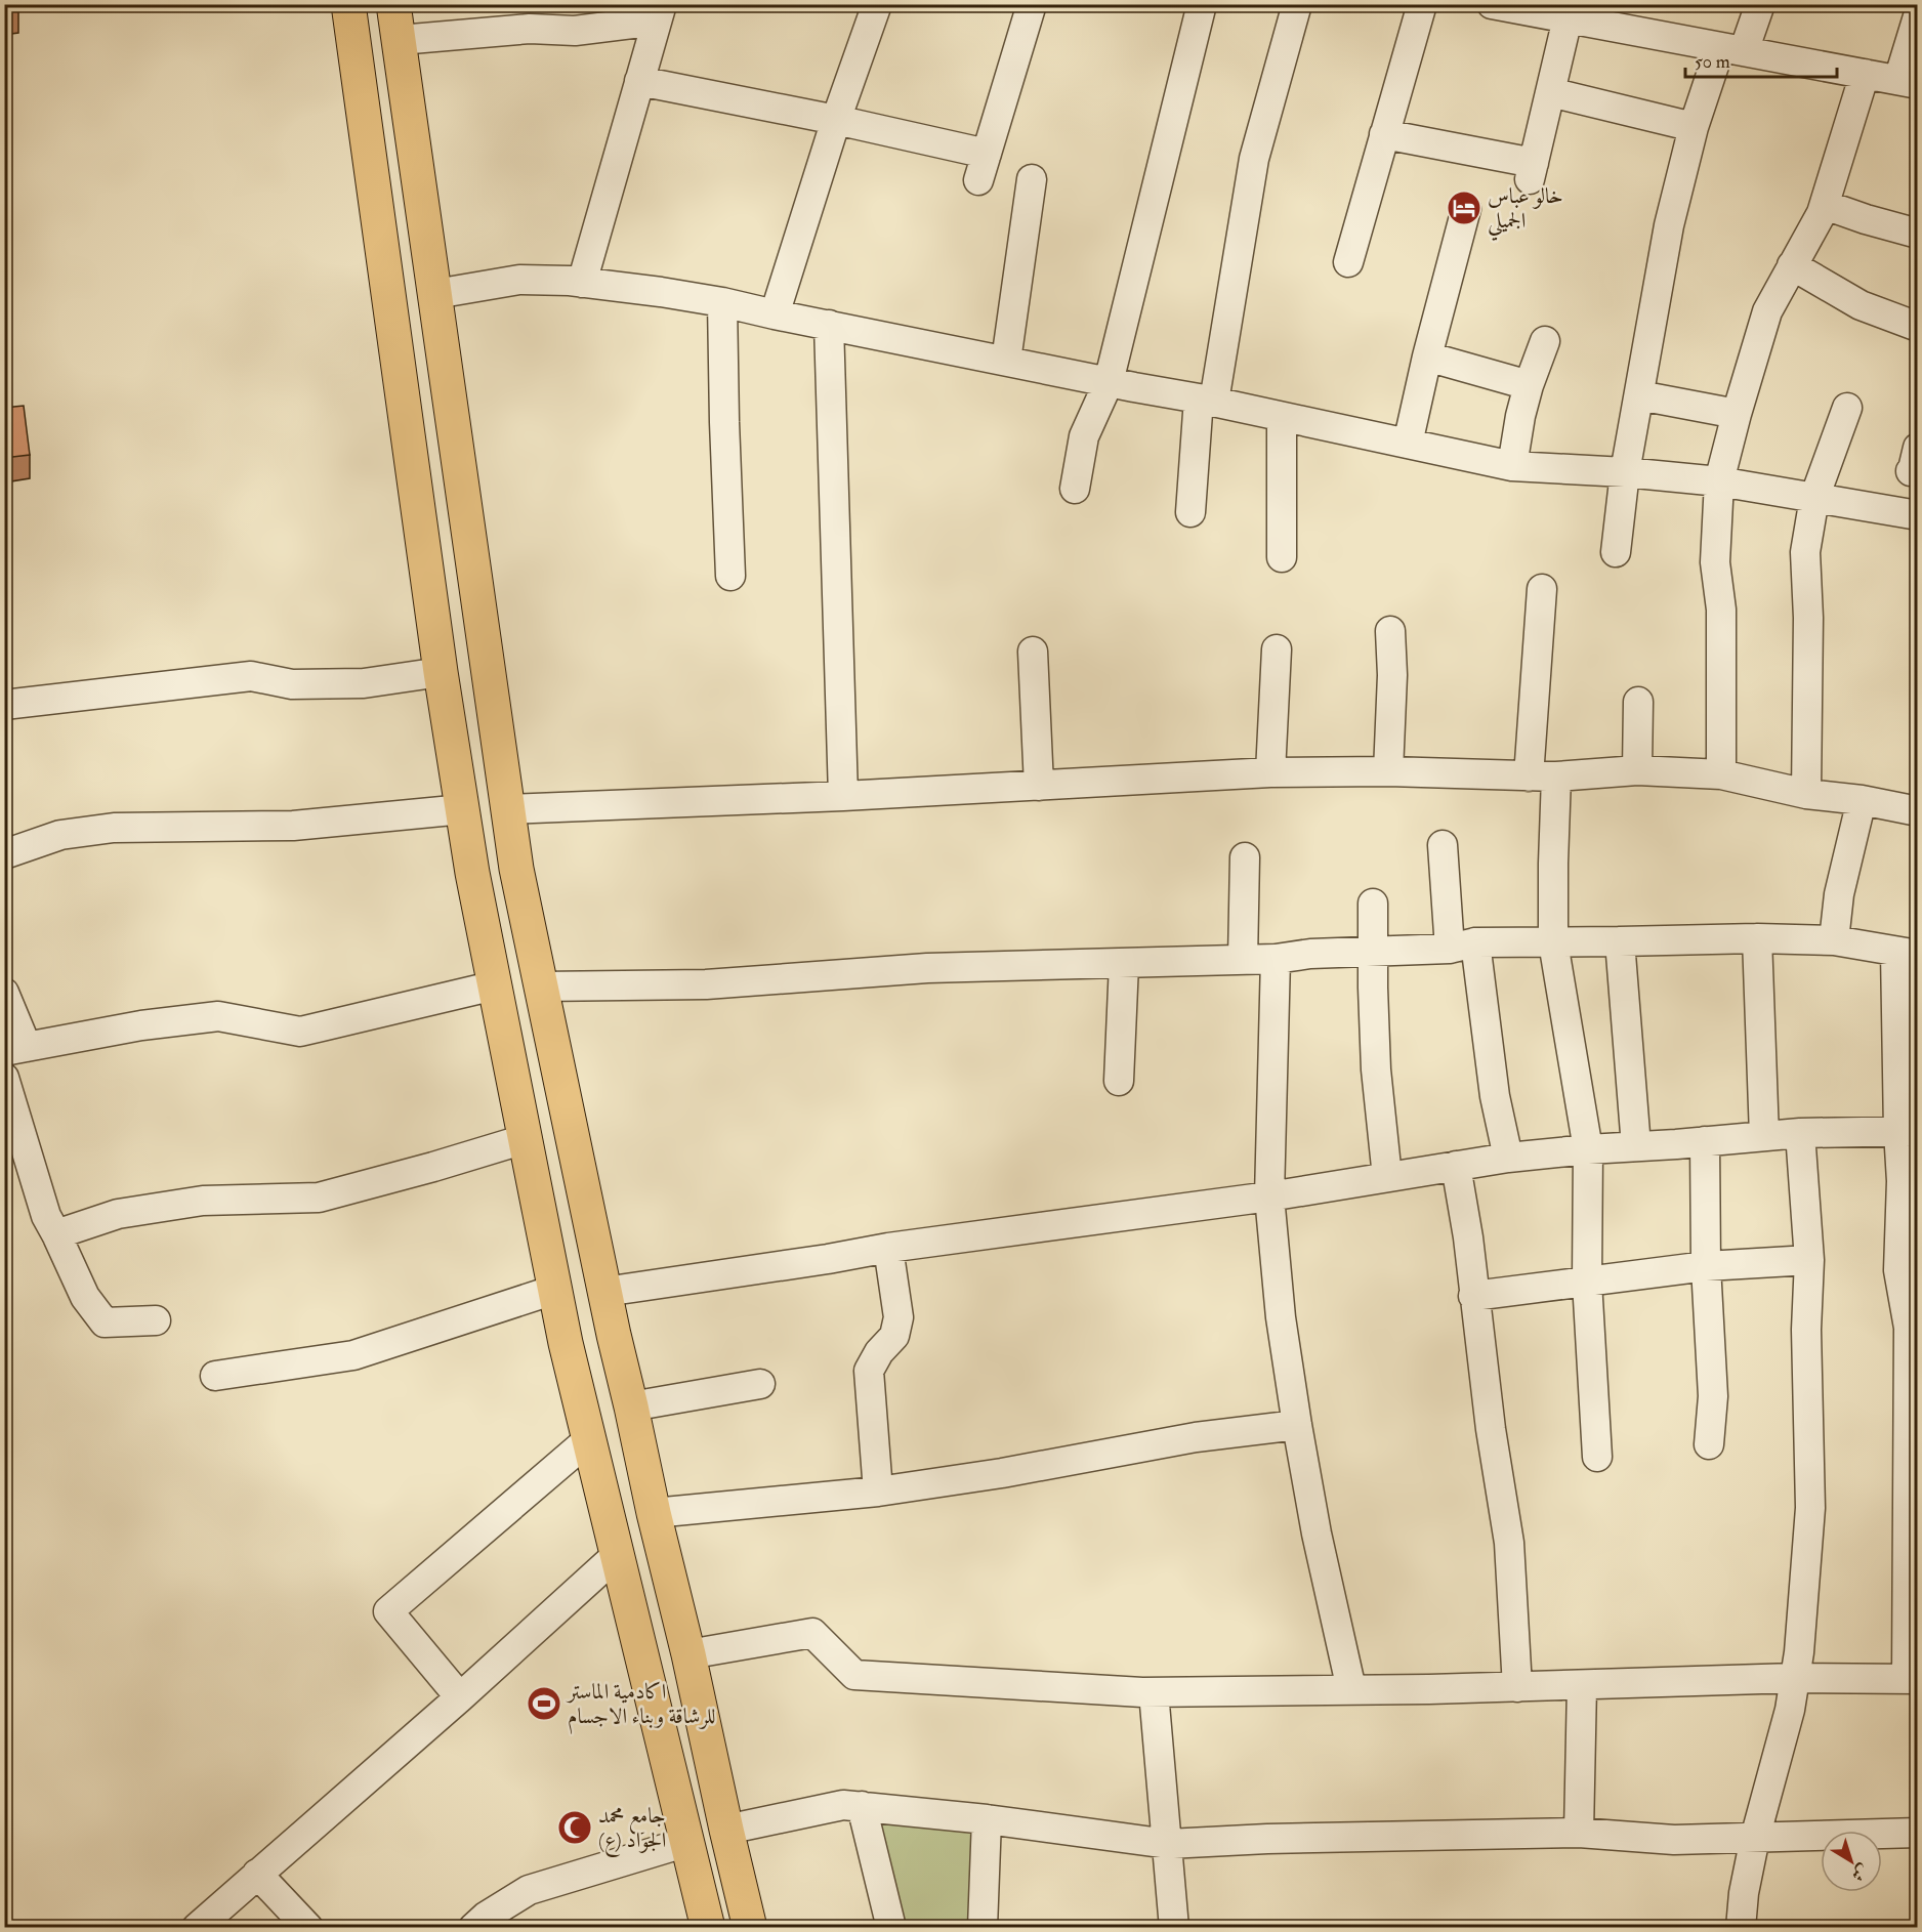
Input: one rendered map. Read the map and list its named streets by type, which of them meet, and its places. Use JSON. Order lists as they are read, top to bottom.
{
  "places": {
    "hotel": ["خالو عباس الجميلي"],
    "sports": ["اكادمية الماستر للرشاقة وبناء الاجسام"],
    "mosque": ["جامع محمد الجواد (ع)"]
  },
  "scale_bar": "50 m",
  "north": "bottom right"
}
